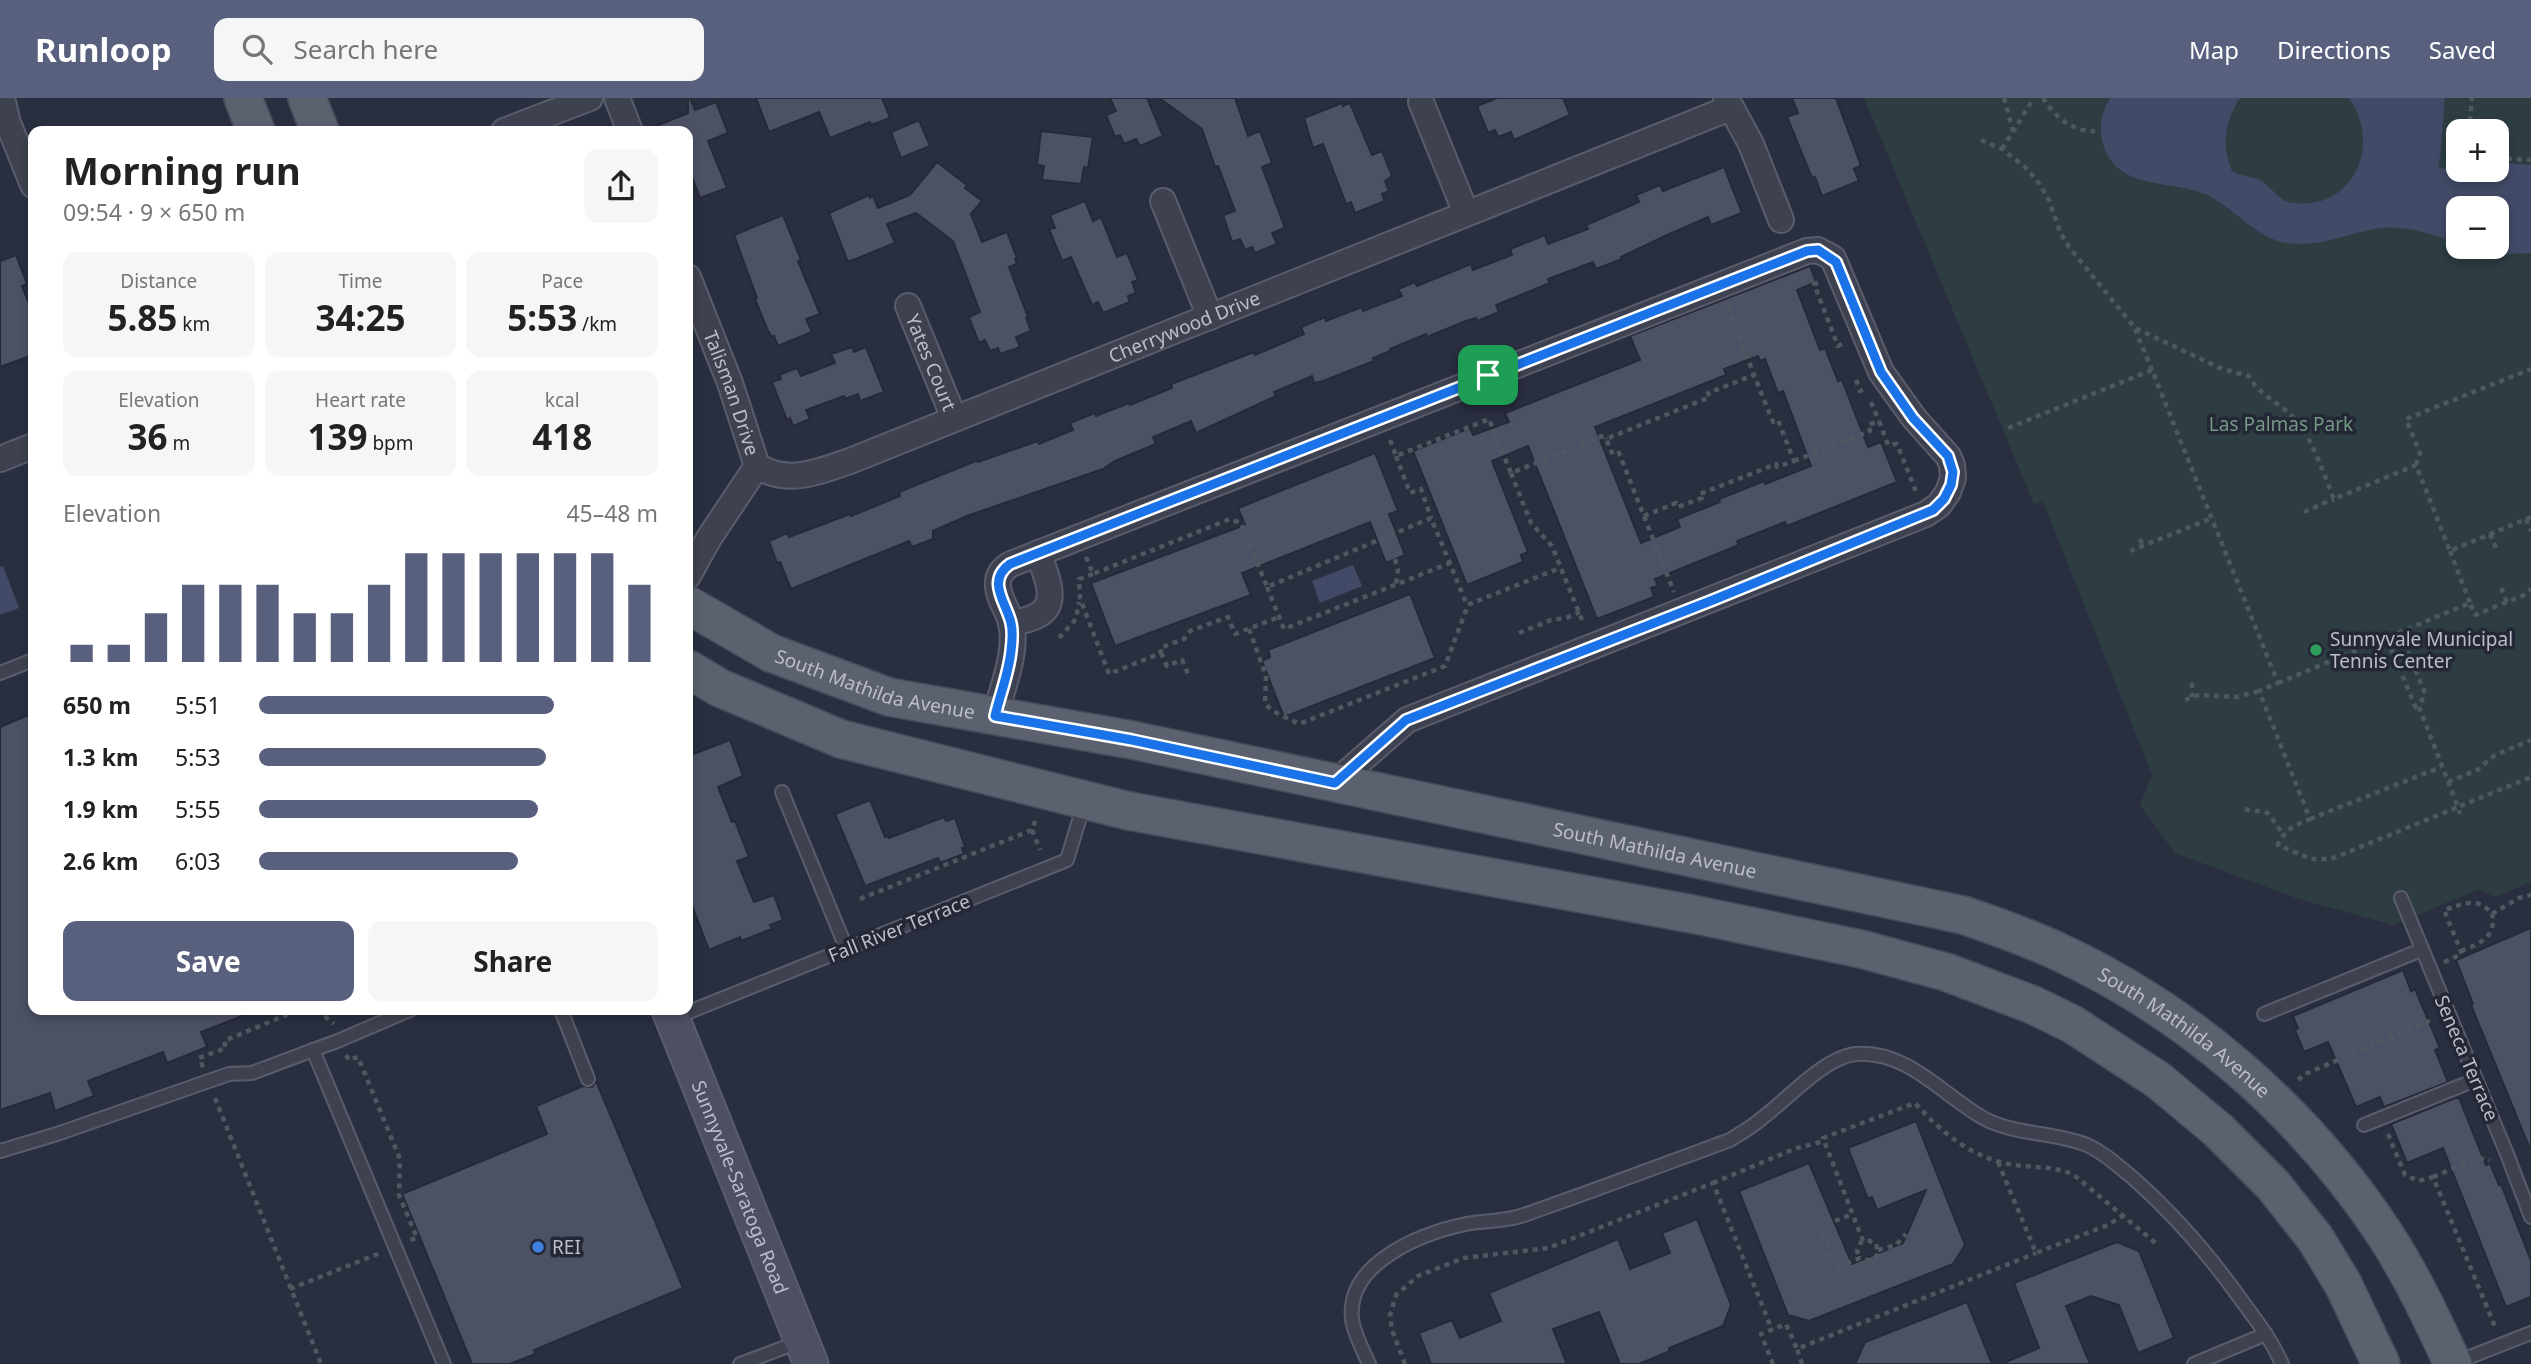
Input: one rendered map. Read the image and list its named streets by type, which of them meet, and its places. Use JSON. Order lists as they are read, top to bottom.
{
  "streets": {
    "main road": ["South Mathilda Avenue", "Sunnyvale-Saratoga Road"],
    "street": ["Cherrywood Drive", "Yates Court", "Talisman Drive"],
    "lane": ["Fall River Terrace", "Seneca Terrace"]
  },
  "crossings": [
    ["Cherrywood Drive", "Yates Court"],
    ["Cherrywood Drive", "Talisman Drive"]
  ],
  "parks": ["Las Palmas Park"],
  "places": ["Sunnyvale Municipal Tennis Center", "REI"],
  "page": {
    "header": "Runloop",
    "search": "Search here",
    "nav": ["Map", "Directions", "Saved"],
    "map_buttons": ["+", "−"],
    "heading": ["Morning run", "09:54 · 9 × 650 m"],
    "stats": [
      ["Distance", "5.85 km"],
      ["Time", "34:25"],
      ["Pace", "5:53 /km"],
      ["Elevation", "36 m"],
      ["Heart rate", "139 bpm"],
      ["kcal", "418"]
    ],
    "chart": ["Elevation", "45–48 m"],
    "list": [
      {
        "name": "650 m",
        "note": "5:51"
      },
      {
        "name": "1.3 km",
        "note": "5:53"
      },
      {
        "name": "1.9 km",
        "note": "5:55"
      },
      {
        "name": "2.6 km",
        "note": "6:03"
      }
    ],
    "buttons": ["Save", "Share"]
  }
}
